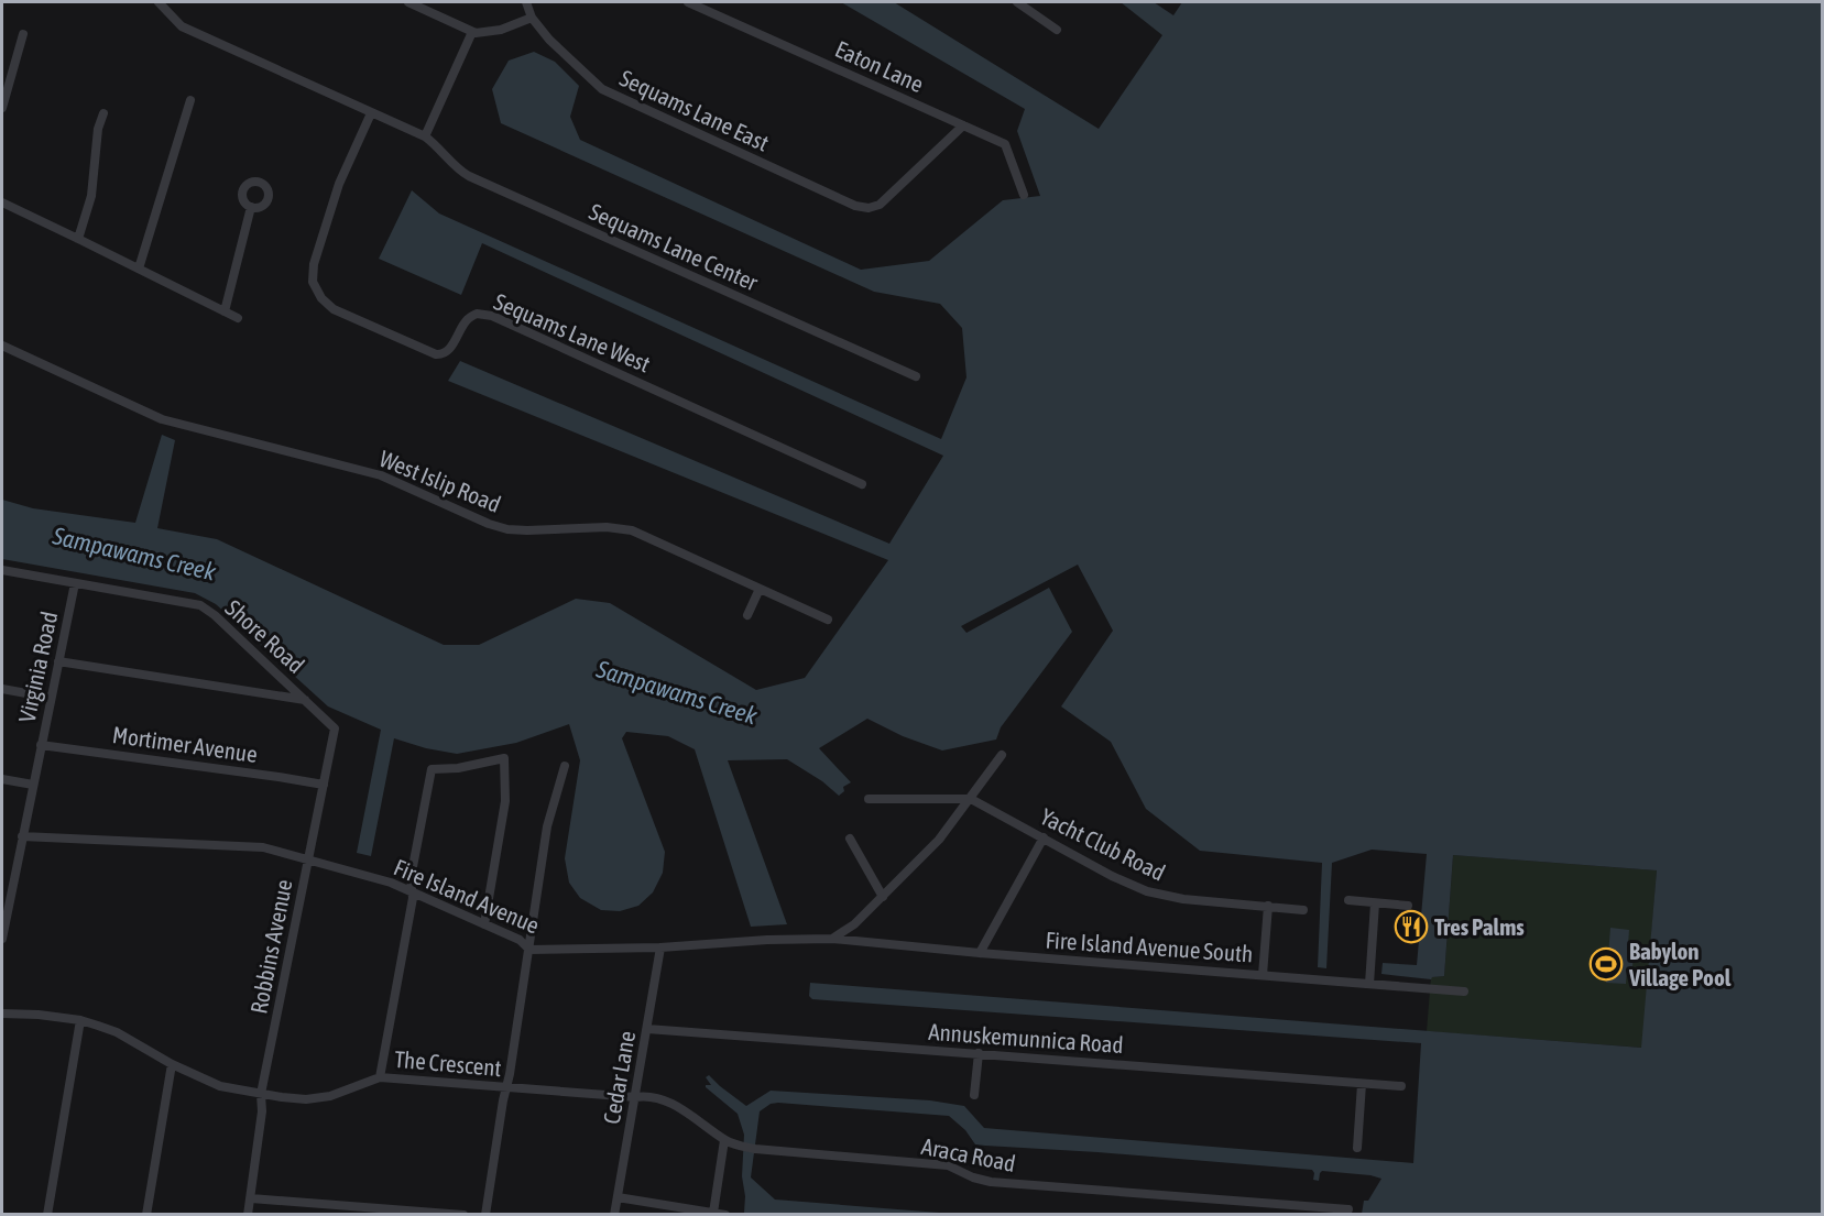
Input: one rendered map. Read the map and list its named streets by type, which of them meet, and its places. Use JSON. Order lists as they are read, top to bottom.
{
  "streets": {
    "street": [
      "Eaton Lane",
      "Sequams Lane East",
      "Sequams Lane Center",
      "Sequams Lane West",
      "West Islip Road",
      "Shore Road",
      "Virginia Road",
      "Mortimer Avenue",
      "Yacht Club Road",
      "Fire Island Avenue",
      "Robbins Avenue",
      "Fire Island Avenue South",
      "Annuskemunnica Road",
      "The Crescent",
      "Cedar Lane",
      "Araca Road"
    ]
  },
  "crossings": [
    ["Eaton Lane", "Sequams Lane East"],
    ["Sequams Lane Center", "Sequams Lane West"],
    ["Shore Road", "Virginia Road"],
    ["Shore Road", "Robbins Avenue"],
    ["Virginia Road", "Mortimer Avenue"],
    ["Virginia Road", "Fire Island Avenue"],
    ["Mortimer Avenue", "Robbins Avenue"],
    ["Fire Island Avenue", "Robbins Avenue"],
    ["Fire Island Avenue", "Fire Island Avenue South"],
    ["Fire Island Avenue", "Cedar Lane"],
    ["Robbins Avenue", "The Crescent"],
    ["Annuskemunnica Road", "Cedar Lane"],
    ["The Crescent", "Cedar Lane"],
    ["The Crescent", "Araca Road"],
    ["Cedar Lane", "Araca Road"]
  ],
  "water": ["Sampawams Creek"],
  "places": {
    "restaurant": ["Tres Palms"],
    "sports": ["Babylon Village Pool"]
  }
}
